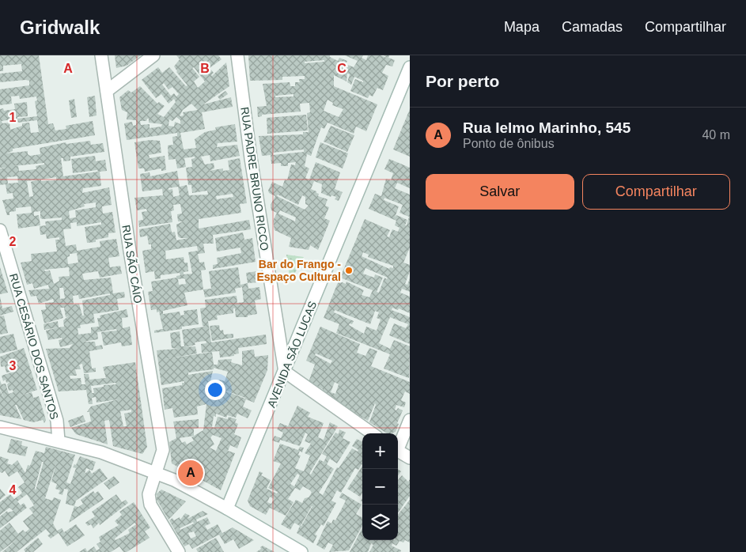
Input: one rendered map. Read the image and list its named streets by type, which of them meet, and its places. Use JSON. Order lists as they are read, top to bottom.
{
  "streets": {
    "street": [
      "RUA PADRE BRUNO RICCO",
      "RUA SÃO CÁIO",
      "RUA CESÁRIO DOS SANTOS",
      "AVENIDA SÃO LUCAS"
    ]
  },
  "crossings": [
    ["RUA PADRE BRUNO RICCO", "AVENIDA SÃO LUCAS"]
  ],
  "places": ["Bar do Frango - Espaço Cultural"],
  "page": {
    "header": "Gridwalk",
    "nav": ["Mapa", "Camadas", "Compartilhar"],
    "heading": "Por perto",
    "list": [
      {
        "mark": "A",
        "name": "Rua Ielmo Marinho, 545",
        "note": "Ponto de ônibus",
        "value": "40 m"
      }
    ],
    "buttons": ["Salvar", "Compartilhar"],
    "map_buttons": ["+", "−"],
    "pins": "A"
  },
  "grid": {
    "columns": ["A", "B", "C"],
    "rows": [
      "1",
      "2",
      "3",
      "4"
    ]
  }
}
